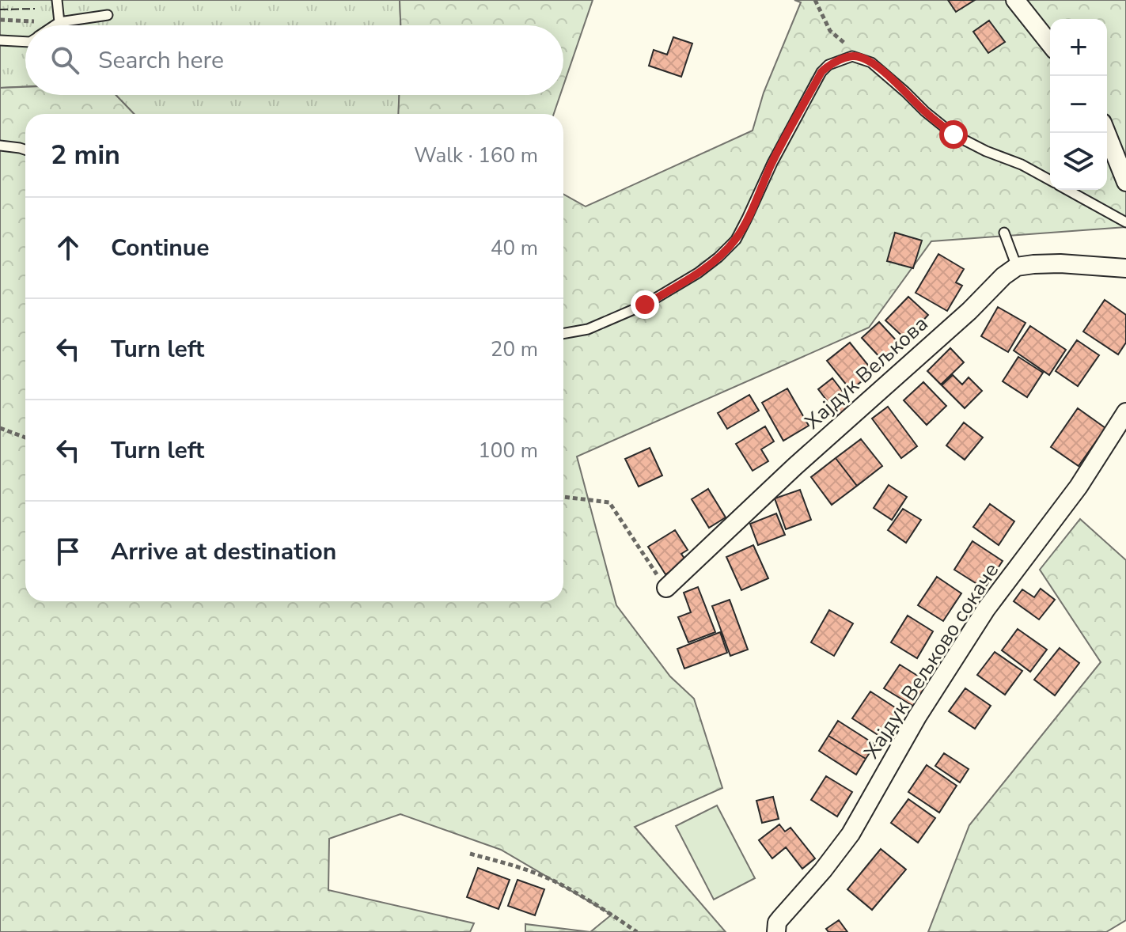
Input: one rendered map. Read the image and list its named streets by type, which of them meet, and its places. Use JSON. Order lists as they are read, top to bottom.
{
  "streets": {
    "street": ["Хајдук Вељкова", "Хајдук Вељково сокаче"]
  },
  "page": {
    "map_buttons": ["+", "−"],
    "search": "Search here",
    "heading": ["2 min", "Walk · 160 m"],
    "list": [
      ["Continue", "40 m"],
      ["Turn left", "20 m"],
      ["Turn left", "100 m"],
      "Arrive at destination"
    ]
  }
}
